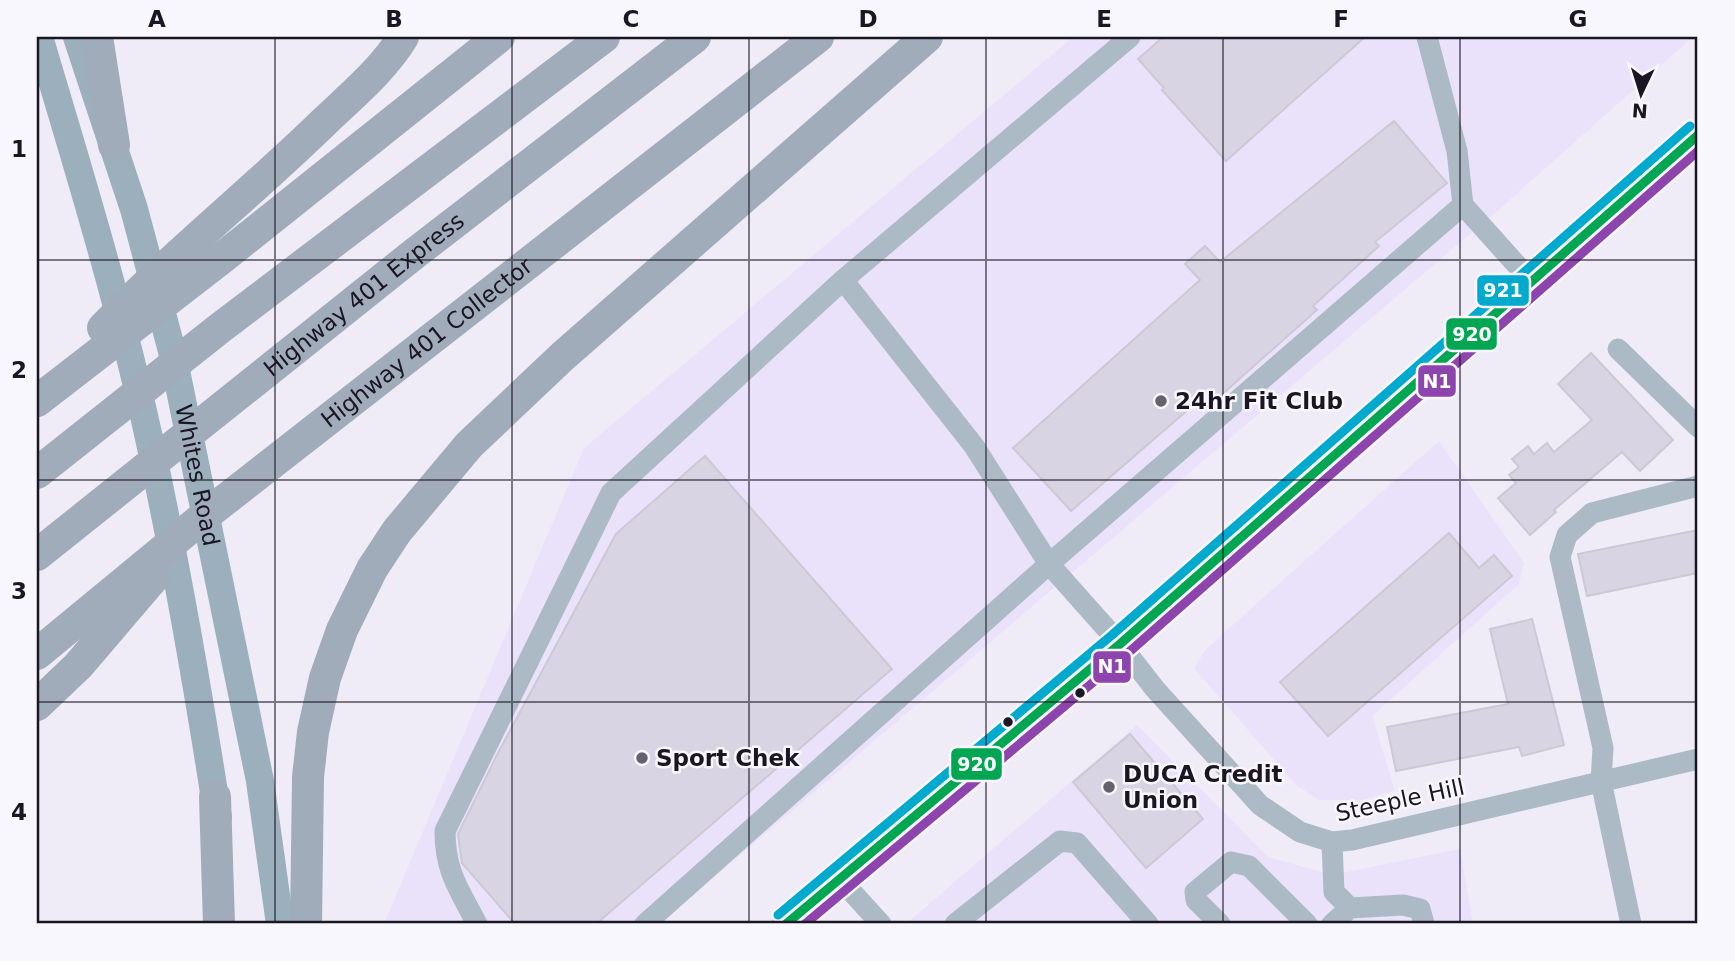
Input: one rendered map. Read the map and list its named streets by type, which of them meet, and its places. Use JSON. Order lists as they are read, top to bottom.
{
  "streets": {
    "highway": ["Highway 401 Express", "Highway 401 Collector"],
    "main road": ["Whites Road"],
    "street": ["Steeple Hill"]
  },
  "places": ["24hr Fit Club", "Sport Chek", "DUCA Credit Union"],
  "lines": ["transit line 921", "transit line 920", "transit line N1"],
  "north": "bottom",
  "grid": {
    "columns": [
      "A",
      "B",
      "C",
      "D",
      "E",
      "F",
      "G"
    ],
    "rows": [
      "1",
      "2",
      "3",
      "4"
    ]
  }
}
